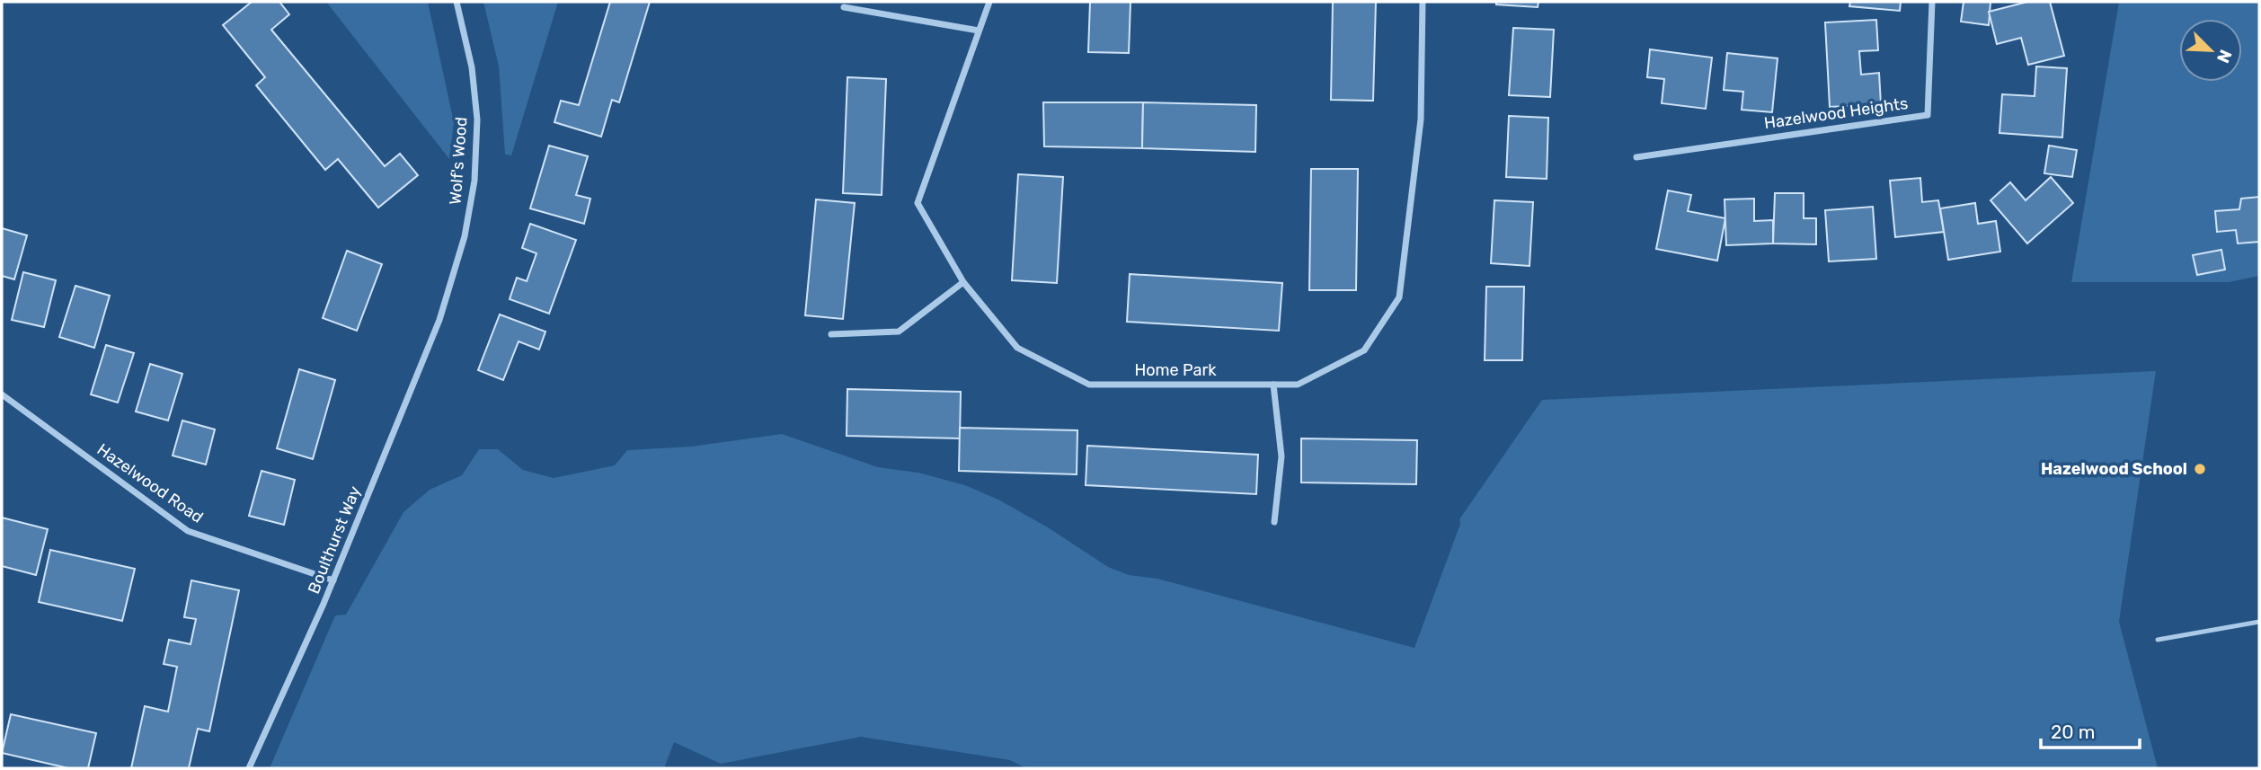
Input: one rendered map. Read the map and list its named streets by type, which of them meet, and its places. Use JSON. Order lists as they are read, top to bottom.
{
  "streets": {
    "street": [
      "Hazelwood Heights",
      "Wolf's Wood",
      "Home Park",
      "Hazelwood Road",
      "Boulthurst Way"
    ]
  },
  "crossings": [
    ["Wolf's Wood", "Boulthurst Way"],
    ["Hazelwood Road", "Boulthurst Way"]
  ],
  "places": ["Hazelwood School"],
  "scale_bar": "20 m",
  "north": "bottom right"
}
